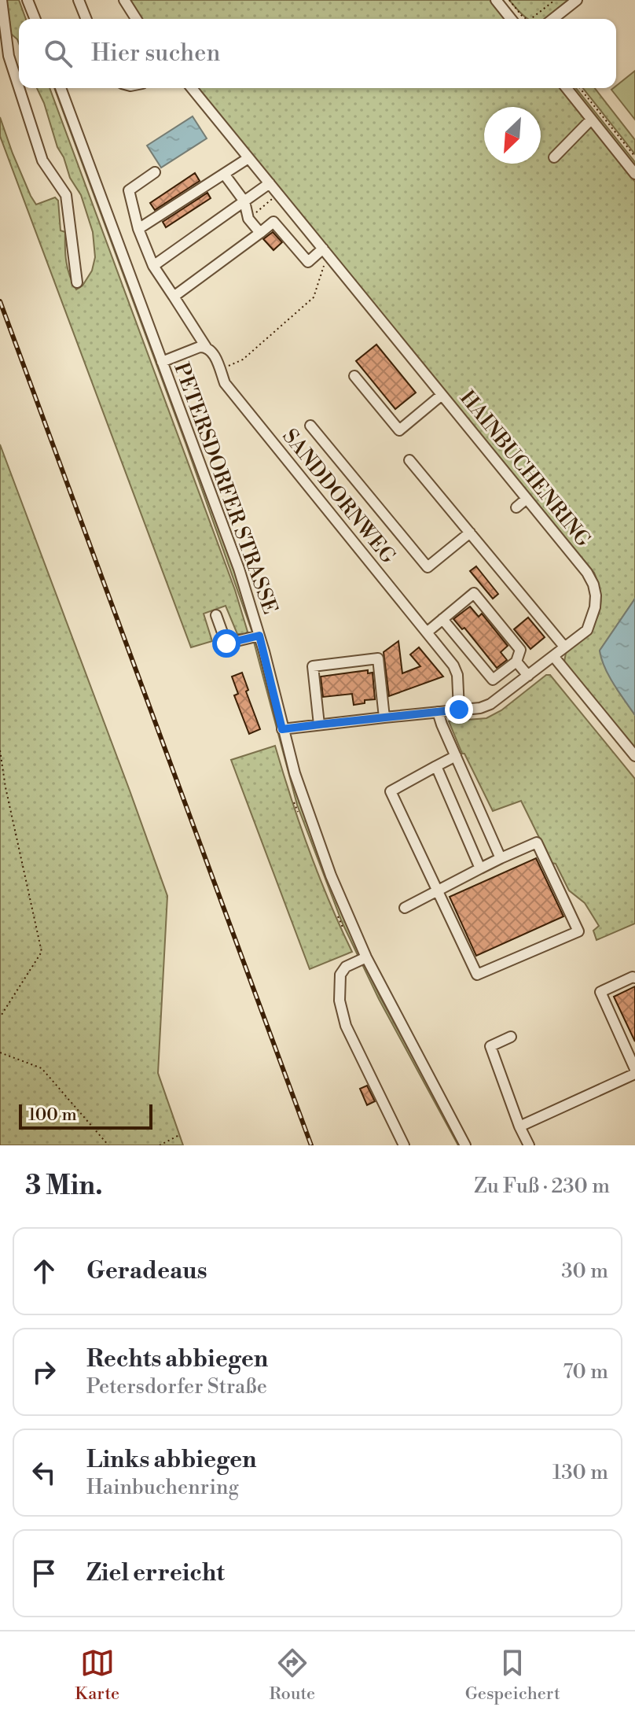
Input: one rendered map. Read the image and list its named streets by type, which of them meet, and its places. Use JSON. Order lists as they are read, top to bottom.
{
  "streets": {
    "street": ["HAINBUCHENRING", "PETERSDORFER STRASSE", "SANDDORNWEG"]
  },
  "crossings": [
    ["HAINBUCHENRING", "PETERSDORFER STRASSE"],
    ["HAINBUCHENRING", "SANDDORNWEG"]
  ],
  "scale_bar": "100 m",
  "north": "bottom left",
  "page": {
    "search": "Hier suchen",
    "scale": "100 m",
    "heading": ["3 Min.", "Zu Fuß · 230 m"],
    "list": [
      ["Geradeaus", "30 m"],
      ["Rechts abbiegen", "Petersdorfer Straße", "70 m"],
      ["Links abbiegen", "Hainbuchenring", "130 m"],
      "Ziel erreicht"
    ],
    "nav": ["Karte", "Route", "Gespeichert"]
  }
}
